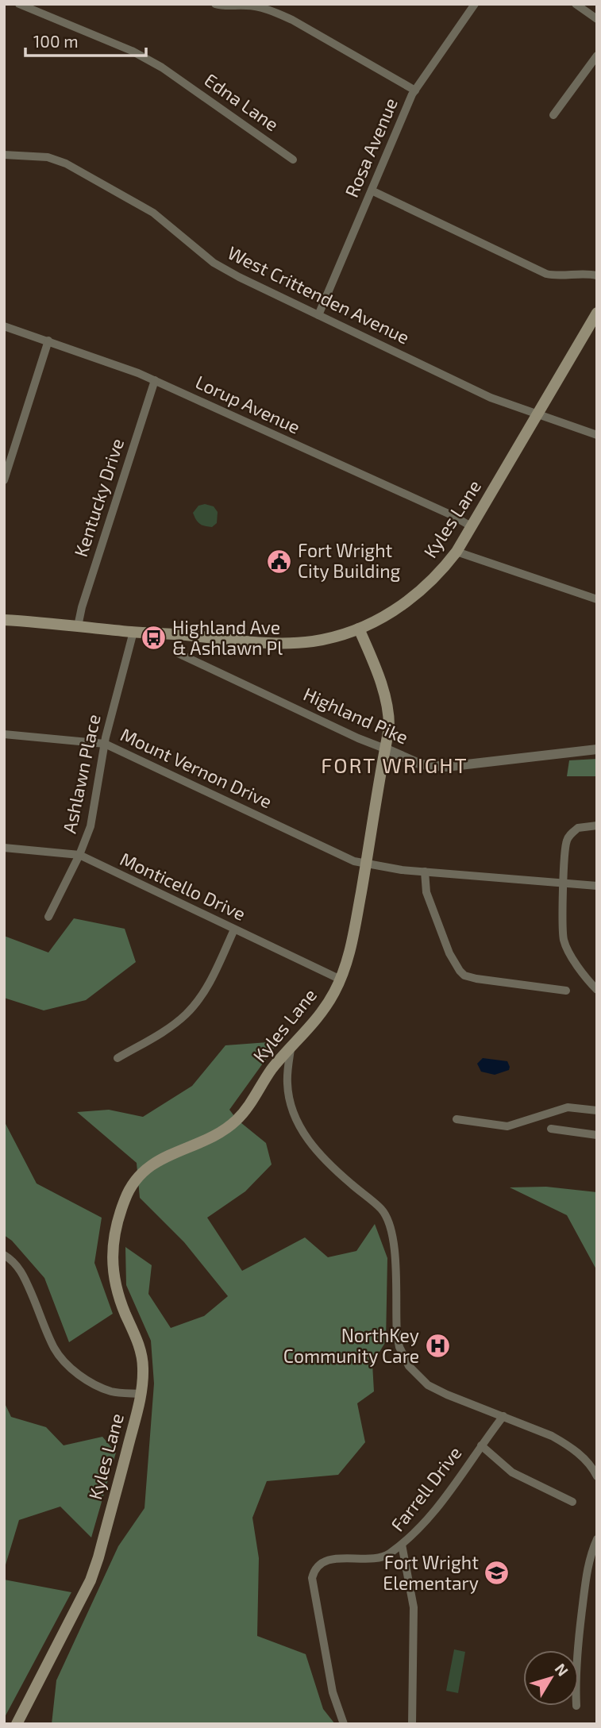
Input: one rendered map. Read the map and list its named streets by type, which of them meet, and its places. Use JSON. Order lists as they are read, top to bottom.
{
  "streets": {
    "main road": ["Kyles Lane"],
    "street": [
      "Edna Lane",
      "Rosa Avenue",
      "West Crittenden Avenue",
      "Lorup Avenue",
      "Kentucky Drive",
      "Highland Pike",
      "Mount Vernon Drive",
      "Ashlawn Place",
      "Monticello Drive",
      "Farrell Drive"
    ]
  },
  "crossings": [
    ["Rosa Avenue", "West Crittenden Avenue"],
    ["West Crittenden Avenue", "Kyles Lane"],
    ["Lorup Avenue", "Kentucky Drive"],
    ["Lorup Avenue", "Kyles Lane"],
    ["Kyles Lane", "Highland Pike"],
    ["Kyles Lane", "Mount Vernon Drive"],
    ["Kyles Lane", "Monticello Drive"],
    ["Mount Vernon Drive", "Ashlawn Place"],
    ["Ashlawn Place", "Monticello Drive"]
  ],
  "districts": ["FORT WRIGHT"],
  "places": {
    "public building": ["Fort Wright City Building"],
    "bus stop": ["Highland Ave & Ashlawn Pl"],
    "hospital": ["NorthKey Community Care"],
    "school or university": ["Fort Wright Elementary"]
  },
  "scale_bar": "100 m",
  "north": "top right"
}
